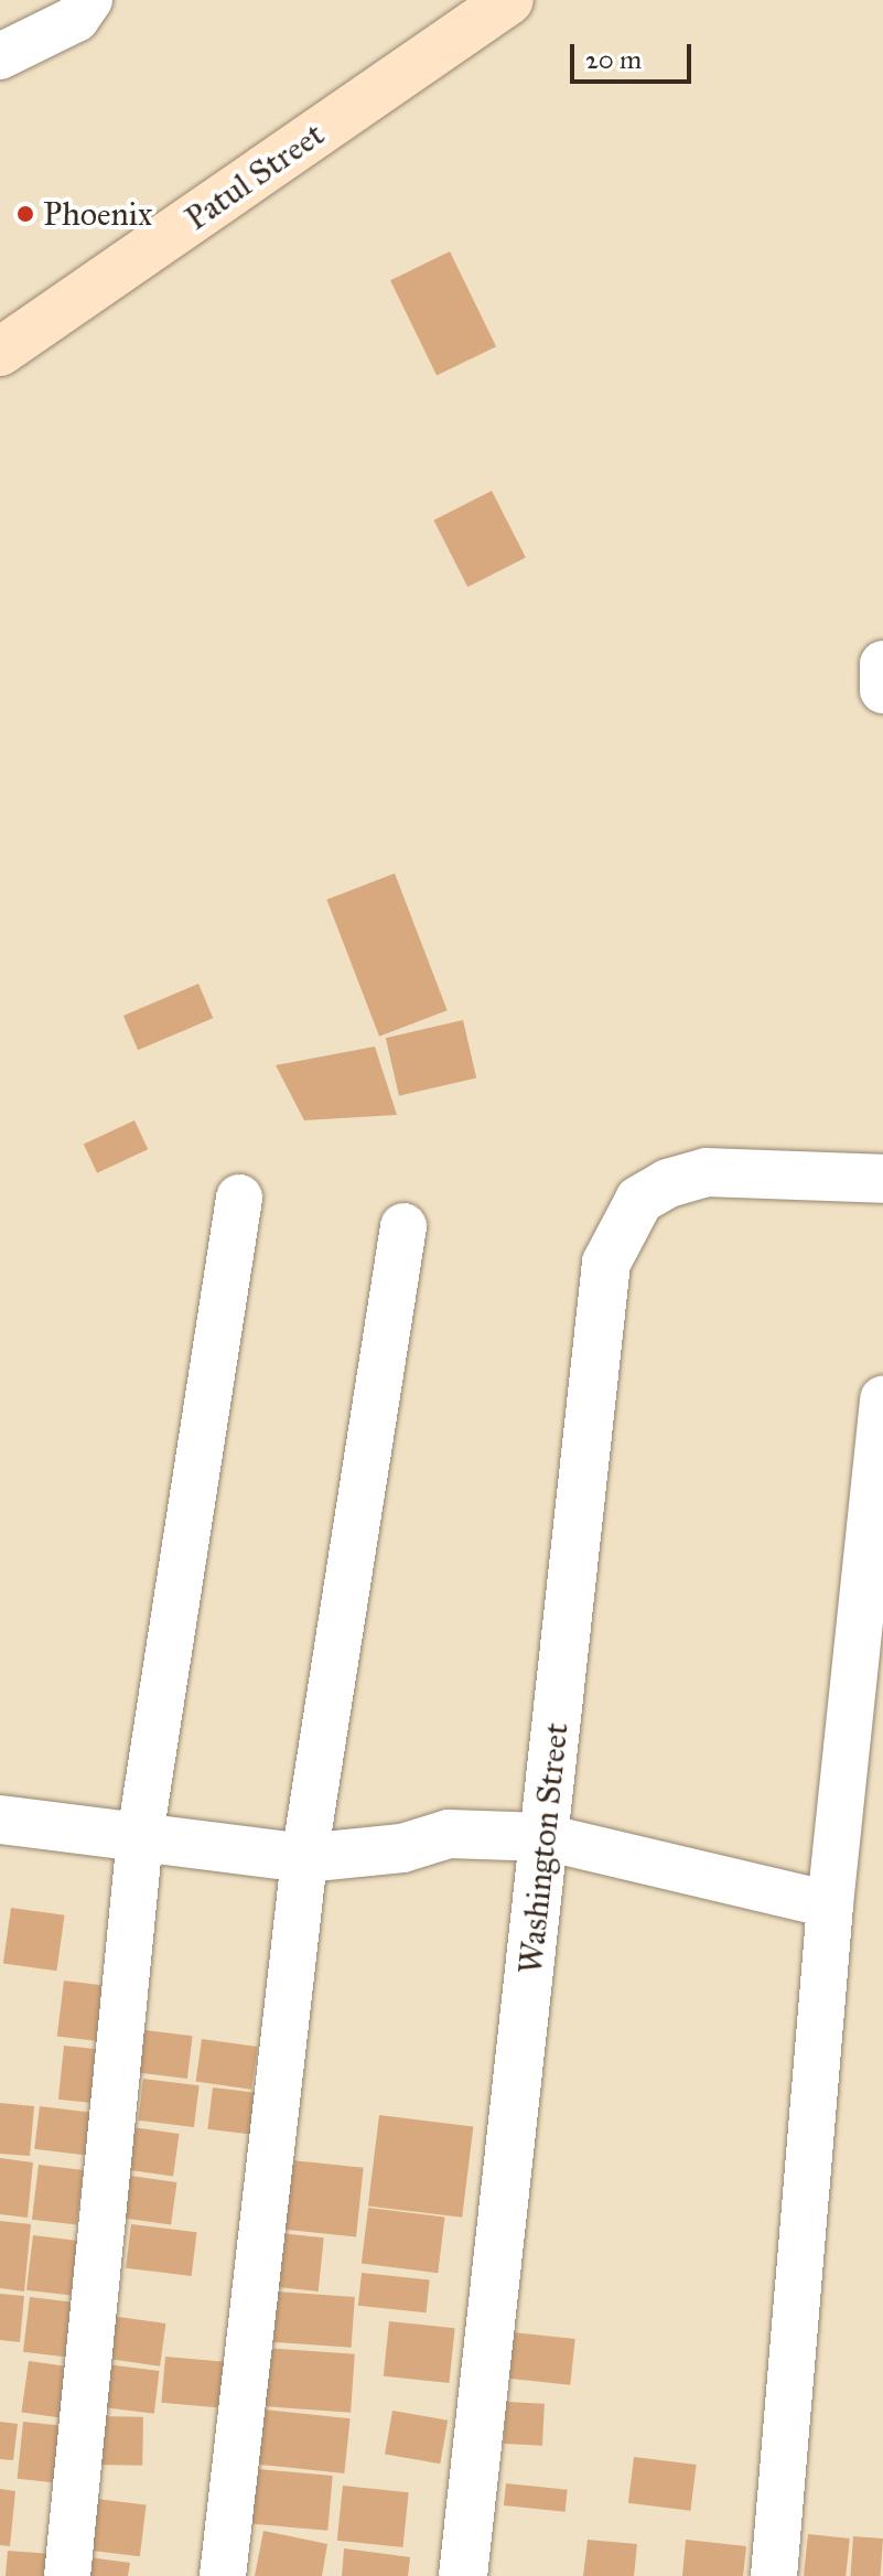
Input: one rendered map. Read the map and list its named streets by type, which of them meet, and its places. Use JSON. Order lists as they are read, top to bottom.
{
  "streets": {
    "main road": ["Patul Street"],
    "street": ["Washington Street"]
  },
  "places": ["Phoenix"],
  "scale_bar": "20 m"
}
